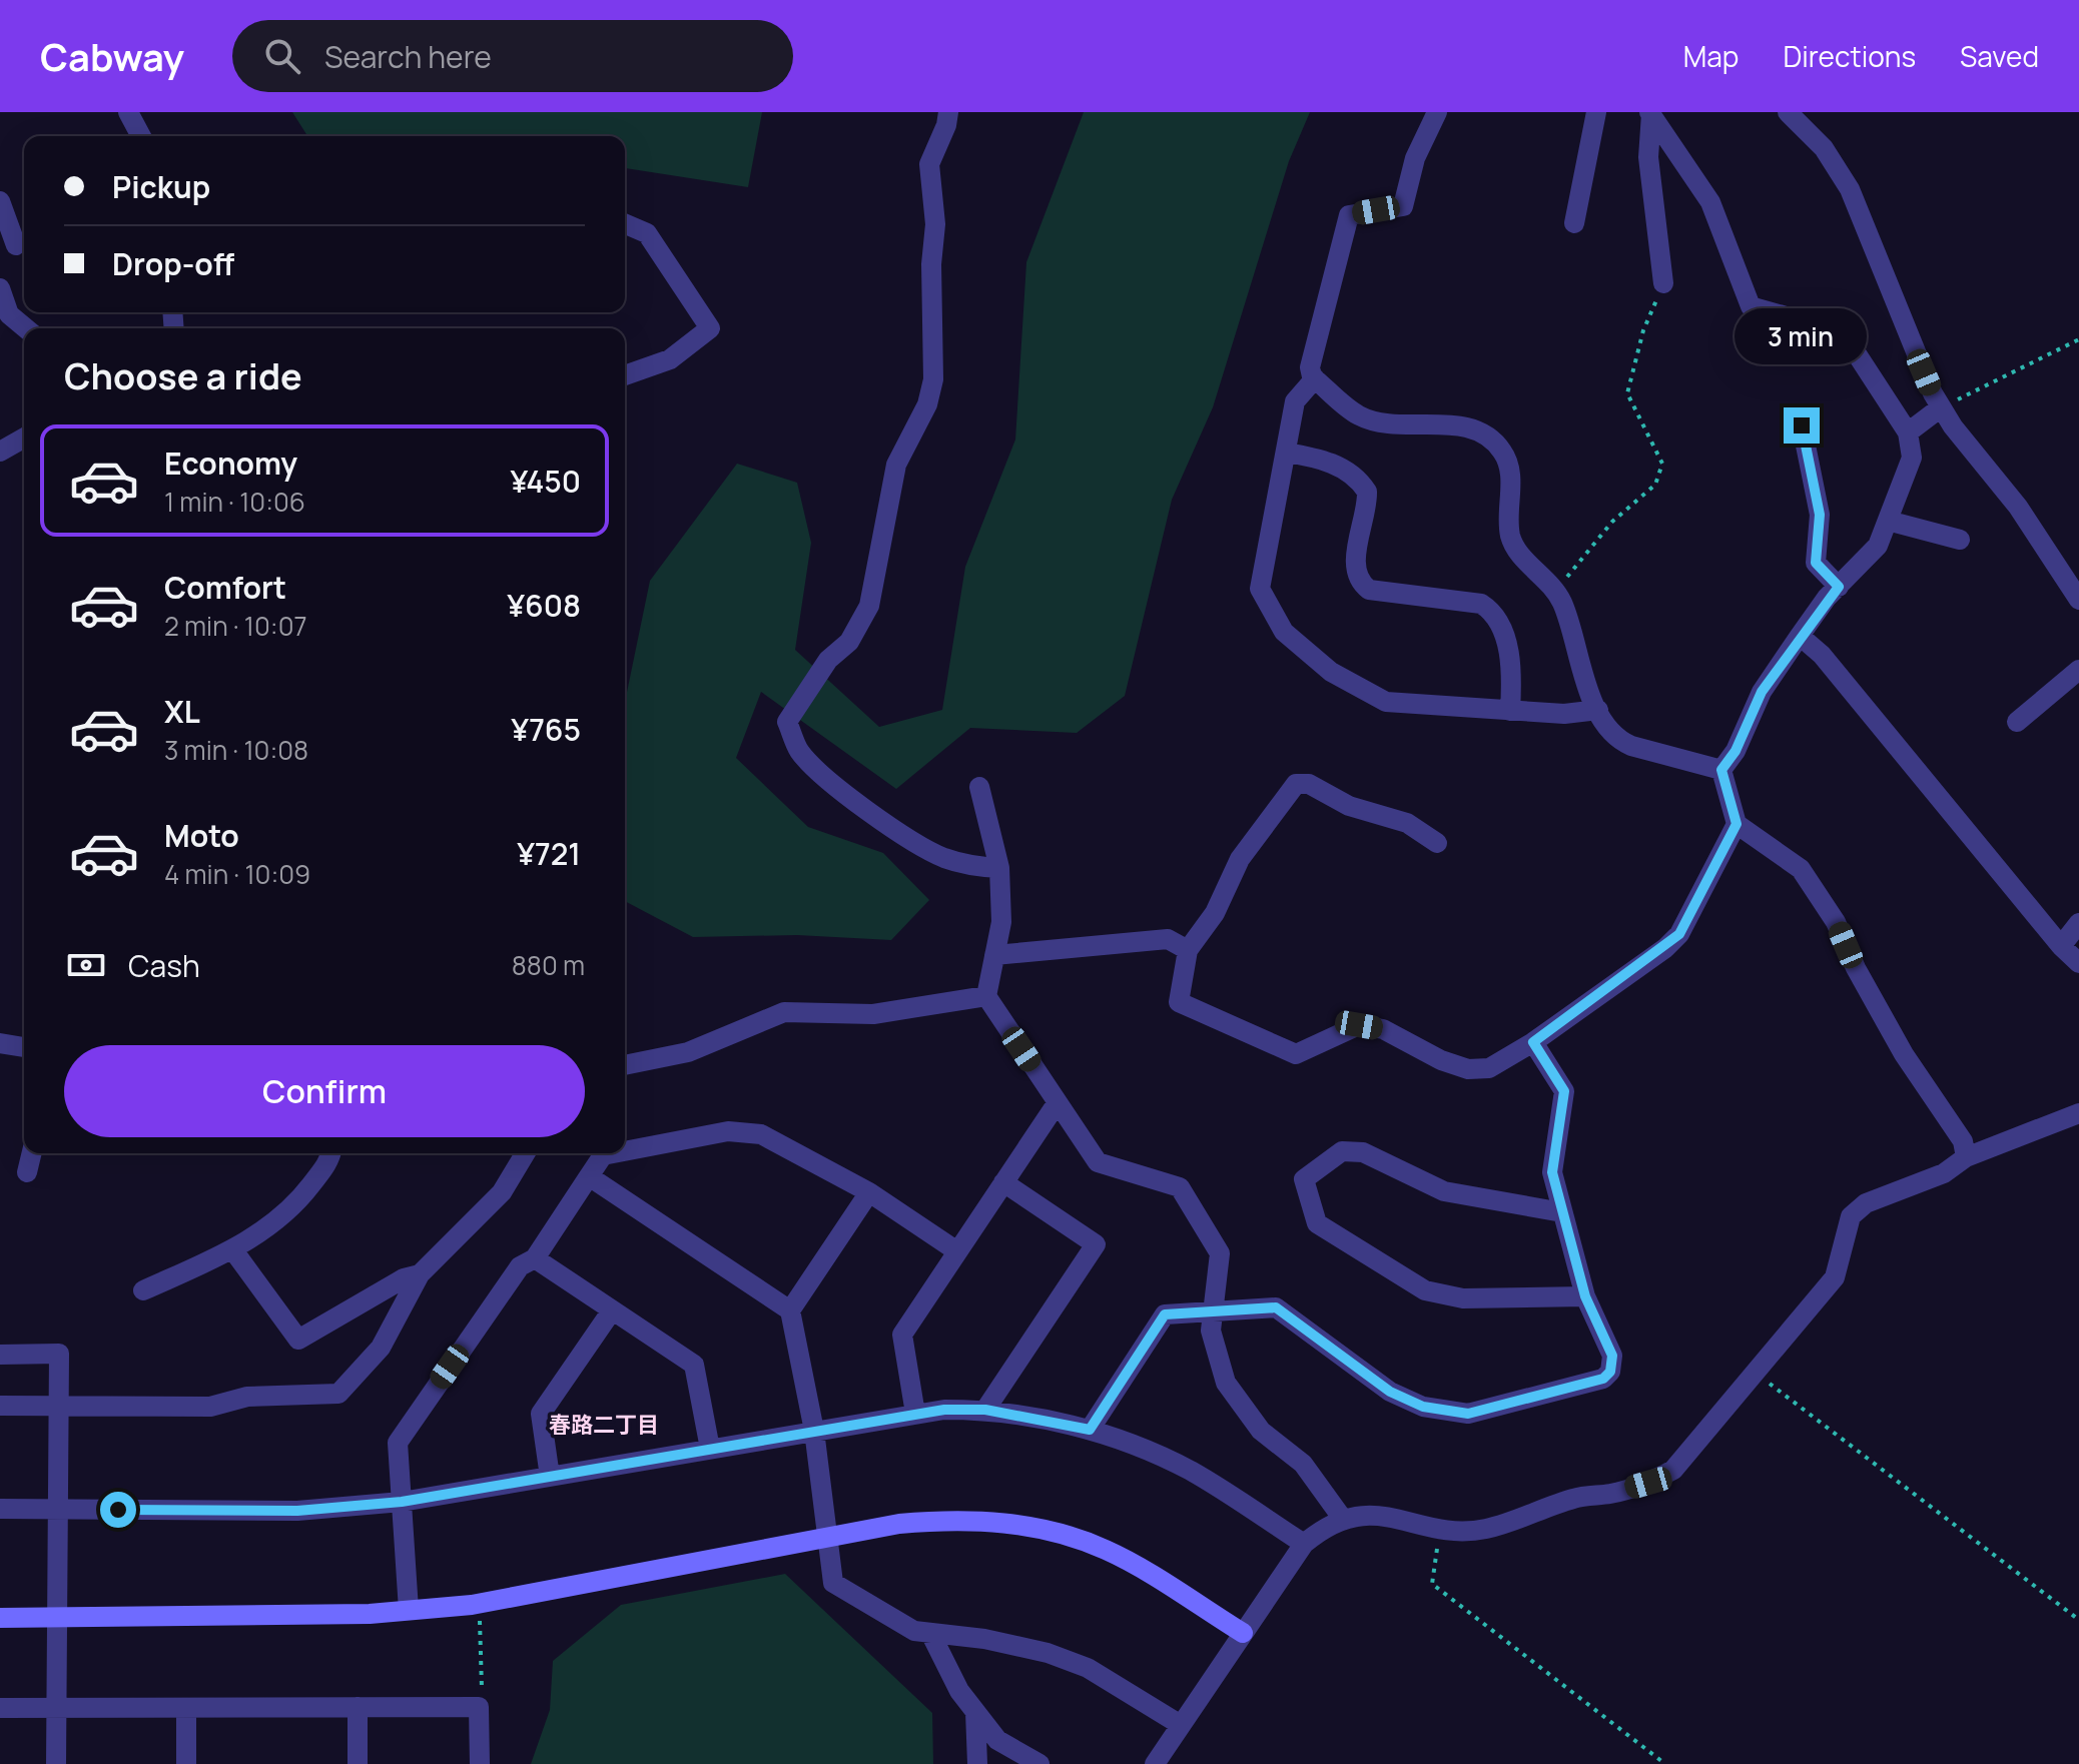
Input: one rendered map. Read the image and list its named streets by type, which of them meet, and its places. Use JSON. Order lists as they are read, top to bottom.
{
  "districts": ["春路二丁目"],
  "page": {
    "header": "Cabway",
    "search": "Search here",
    "nav": ["Map", "Directions", "Saved"],
    "banner": ["Pickup", "Drop-off"],
    "bubble": "3 min",
    "heading": "Choose a ride",
    "list": [
      {
        "name": "Economy",
        "note": "1 min · 10:06",
        "value": "¥450"
      },
      {
        "name": "Comfort",
        "note": "2 min · 10:07",
        "value": "¥608"
      },
      {
        "name": "XL",
        "note": "3 min · 10:08",
        "value": "¥765"
      },
      {
        "name": "Moto",
        "note": "4 min · 10:09",
        "value": "¥721"
      }
    ],
    "pay": ["Cash", "880 m"],
    "buttons": "Confirm"
  }
}
